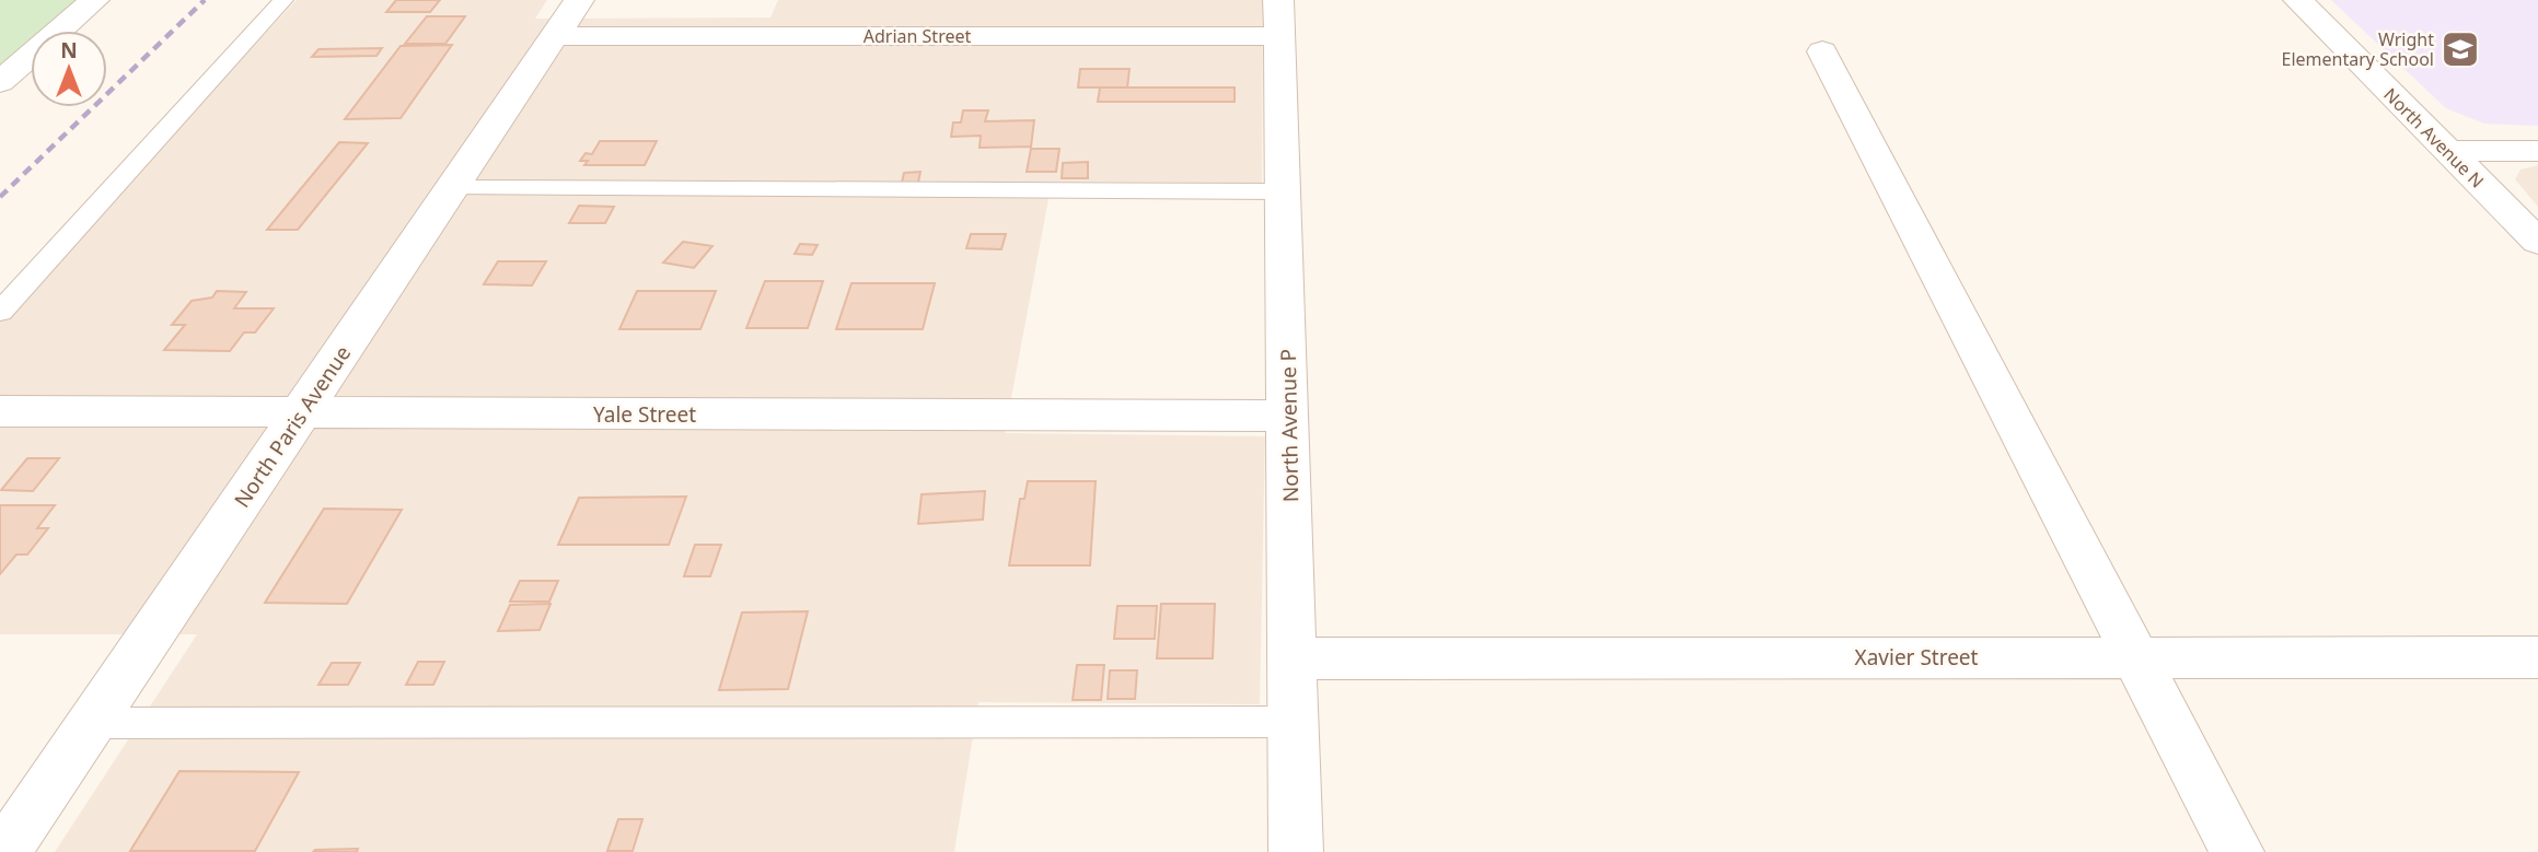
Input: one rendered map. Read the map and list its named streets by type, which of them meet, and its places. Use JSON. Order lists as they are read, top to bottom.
{
  "streets": {
    "street": [
      "Adrian Street",
      "North Avenue N",
      "Yale Street",
      "North Avenue P",
      "North Paris Avenue",
      "Xavier Street"
    ]
  },
  "crossings": [
    ["Adrian Street", "North Avenue P"],
    ["Adrian Street", "North Paris Avenue"],
    ["Yale Street", "North Avenue P"],
    ["Yale Street", "North Paris Avenue"],
    ["North Avenue P", "Xavier Street"]
  ],
  "places": {
    "school or university": ["Wright Elementary School"]
  },
  "north": "top"
}
